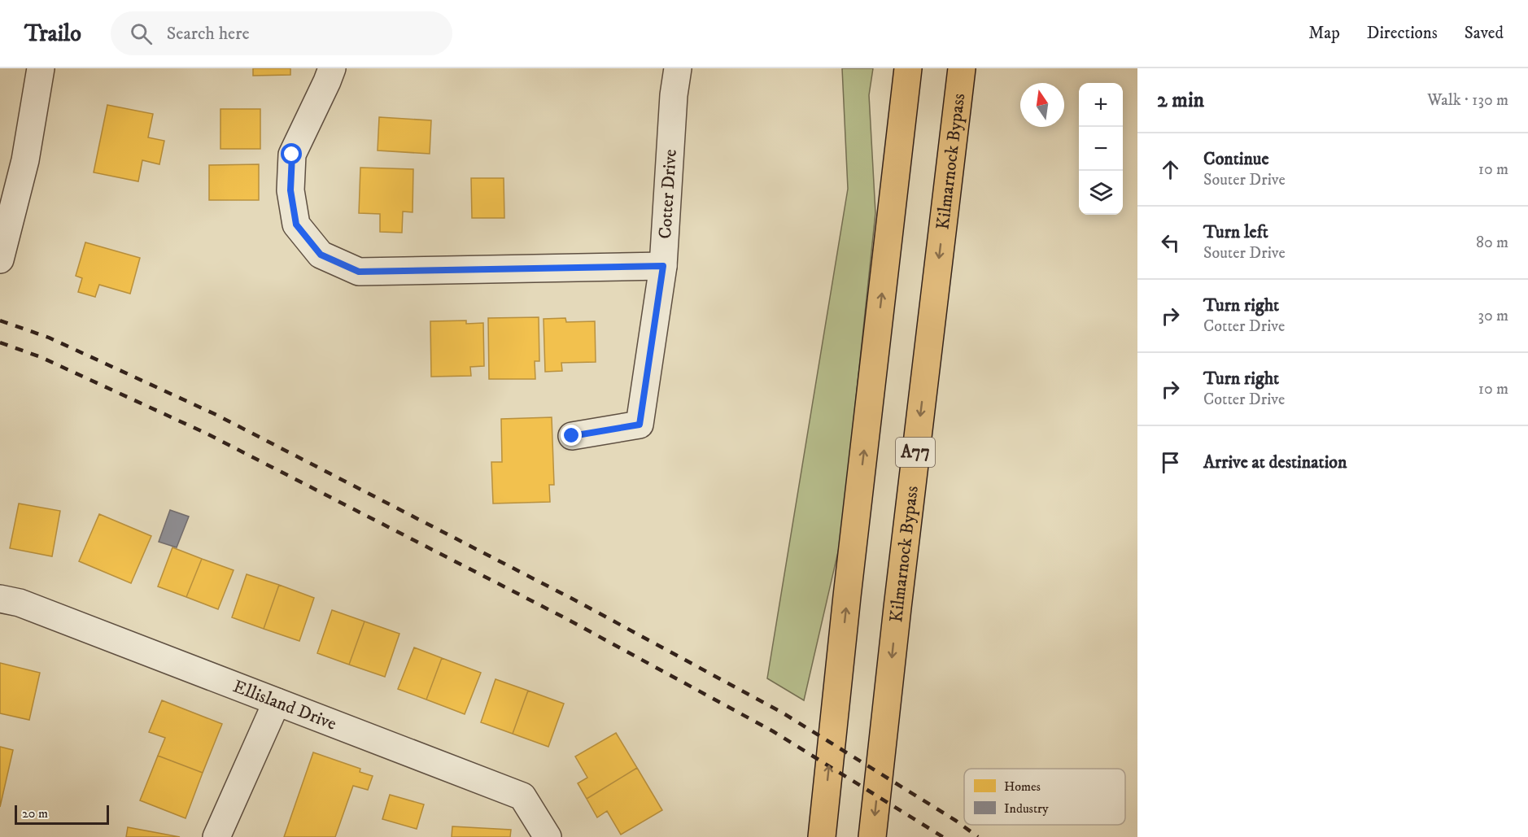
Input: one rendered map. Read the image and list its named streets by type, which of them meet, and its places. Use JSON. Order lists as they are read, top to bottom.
{
  "streets": {
    "highway": ["Kilmarnock Bypass", "A77"],
    "street": ["Cotter Drive", "Ellisland Drive"]
  },
  "legend": ["Homes", "Industry"],
  "scale_bar": "20 m",
  "north": "top",
  "page": {
    "header": "Trailo",
    "search": "Search here",
    "nav": ["Map", "Directions", "Saved"],
    "heading": ["2 min", "Walk · 130 m"],
    "map_buttons": ["+", "−"],
    "list": [
      ["Continue", "Souter Drive", "10 m"],
      ["Turn left", "Souter Drive", "80 m"],
      ["Turn right", "Cotter Drive", "30 m"],
      ["Turn right", "Cotter Drive", "10 m"],
      "Arrive at destination"
    ],
    "scale": "20 m"
  }
}
